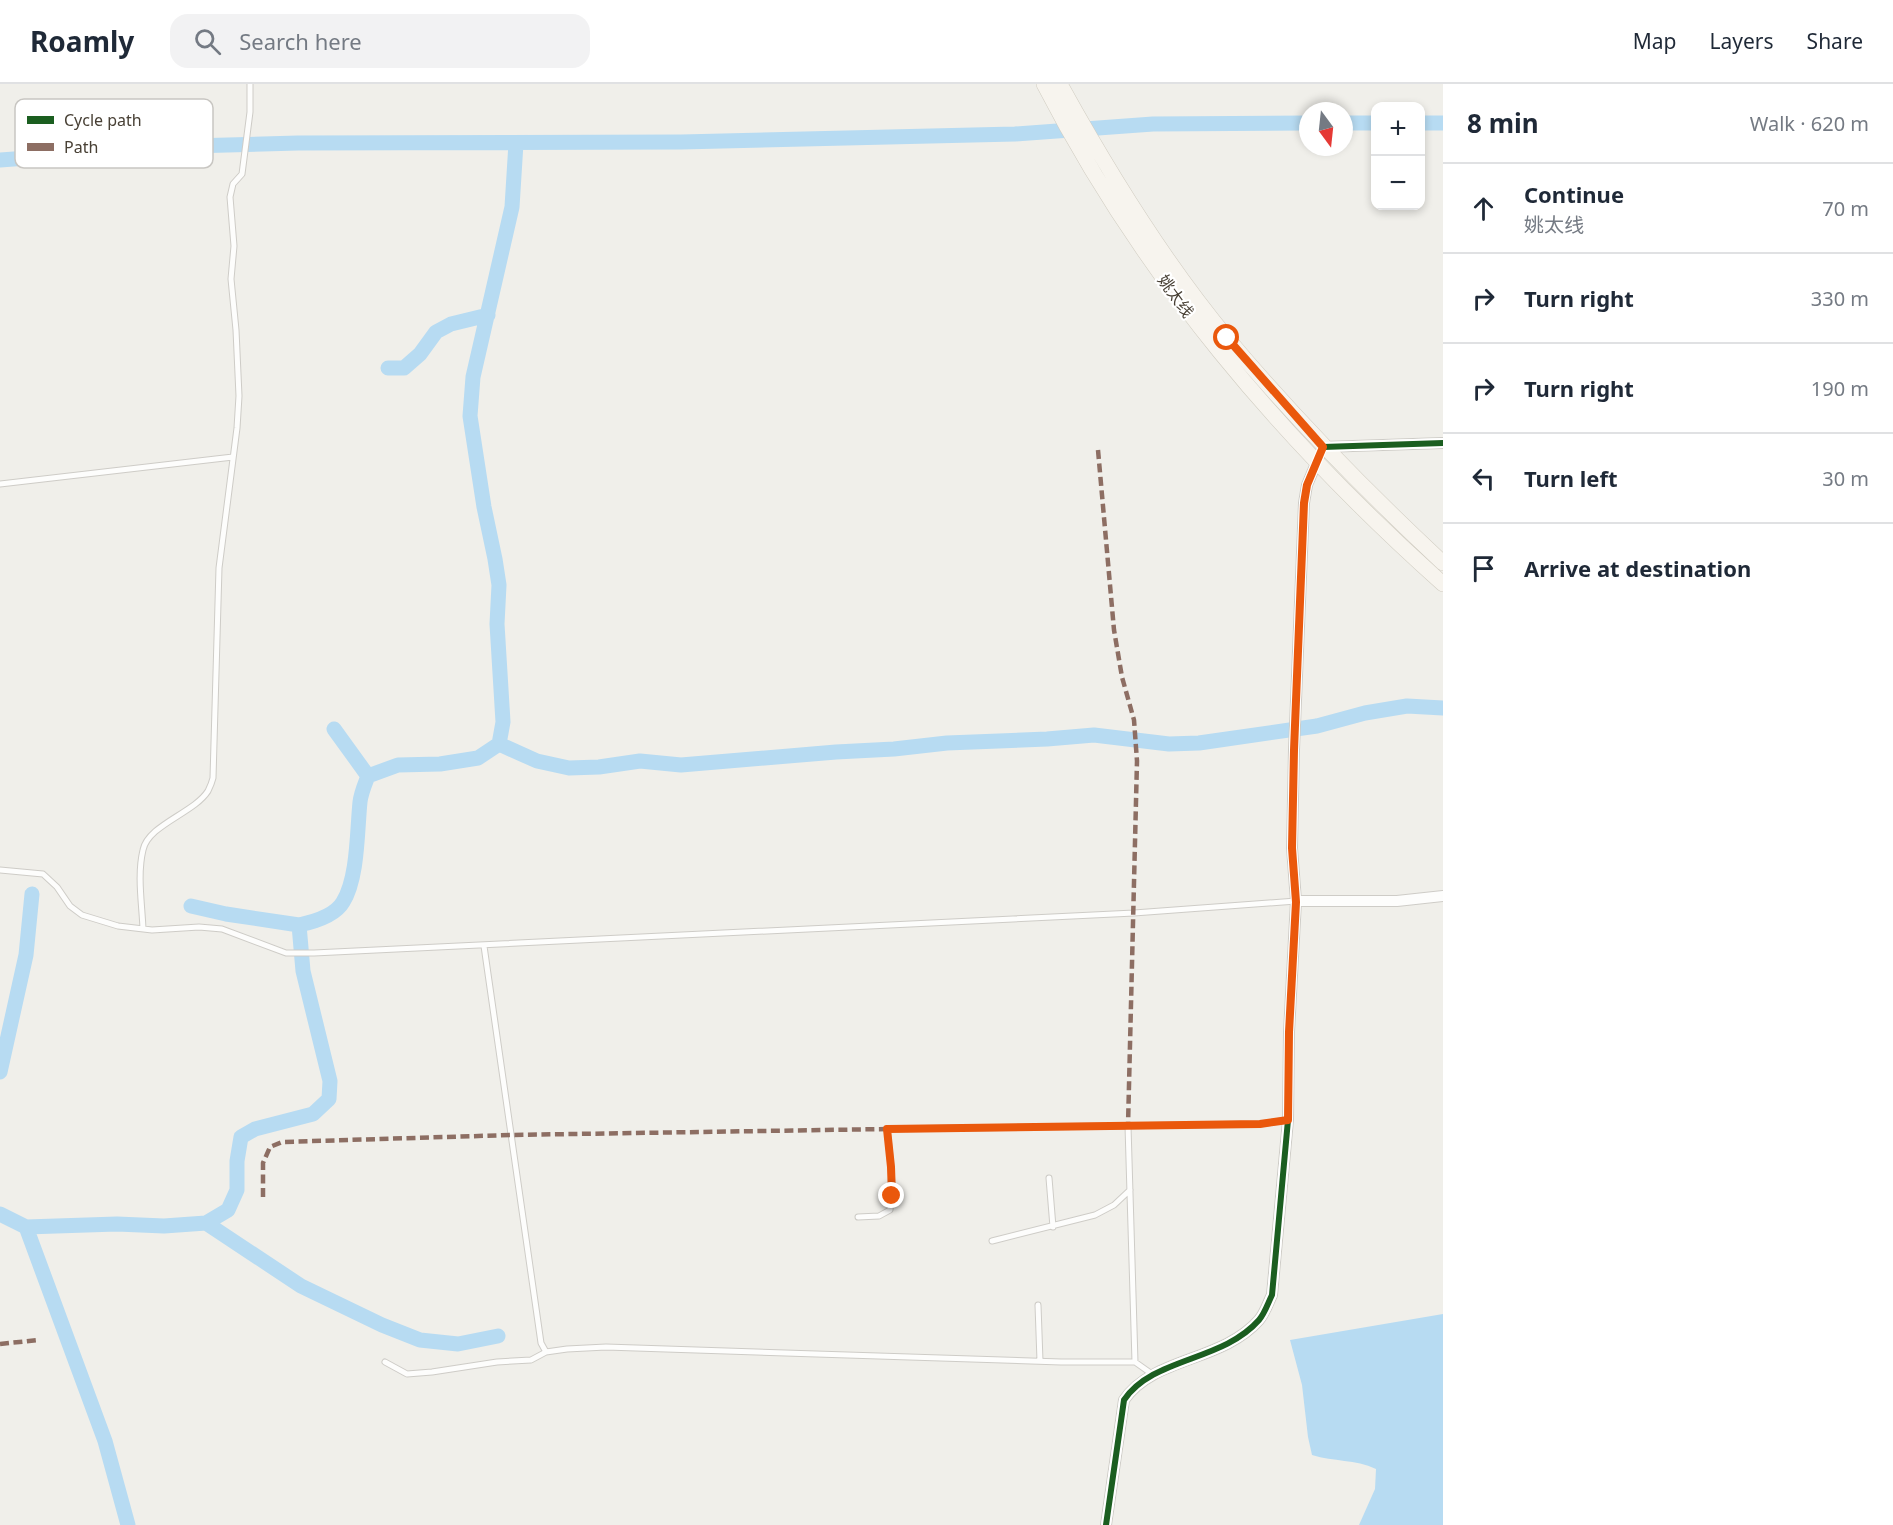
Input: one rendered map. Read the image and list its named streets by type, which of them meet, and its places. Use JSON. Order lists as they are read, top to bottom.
{
  "streets": {
    "main road": ["姚太线"]
  },
  "legend": ["Cycle path", "Path"],
  "north": "bottom",
  "page": {
    "header": "Roamly",
    "search": "Search here",
    "nav": ["Map", "Layers", "Share"],
    "heading": ["8 min", "Walk · 620 m"],
    "map_buttons": ["+", "−"],
    "list": [
      ["Continue", "姚太线", "70 m"],
      ["Turn right", "330 m"],
      ["Turn right", "190 m"],
      ["Turn left", "30 m"],
      "Arrive at destination"
    ]
  }
}
